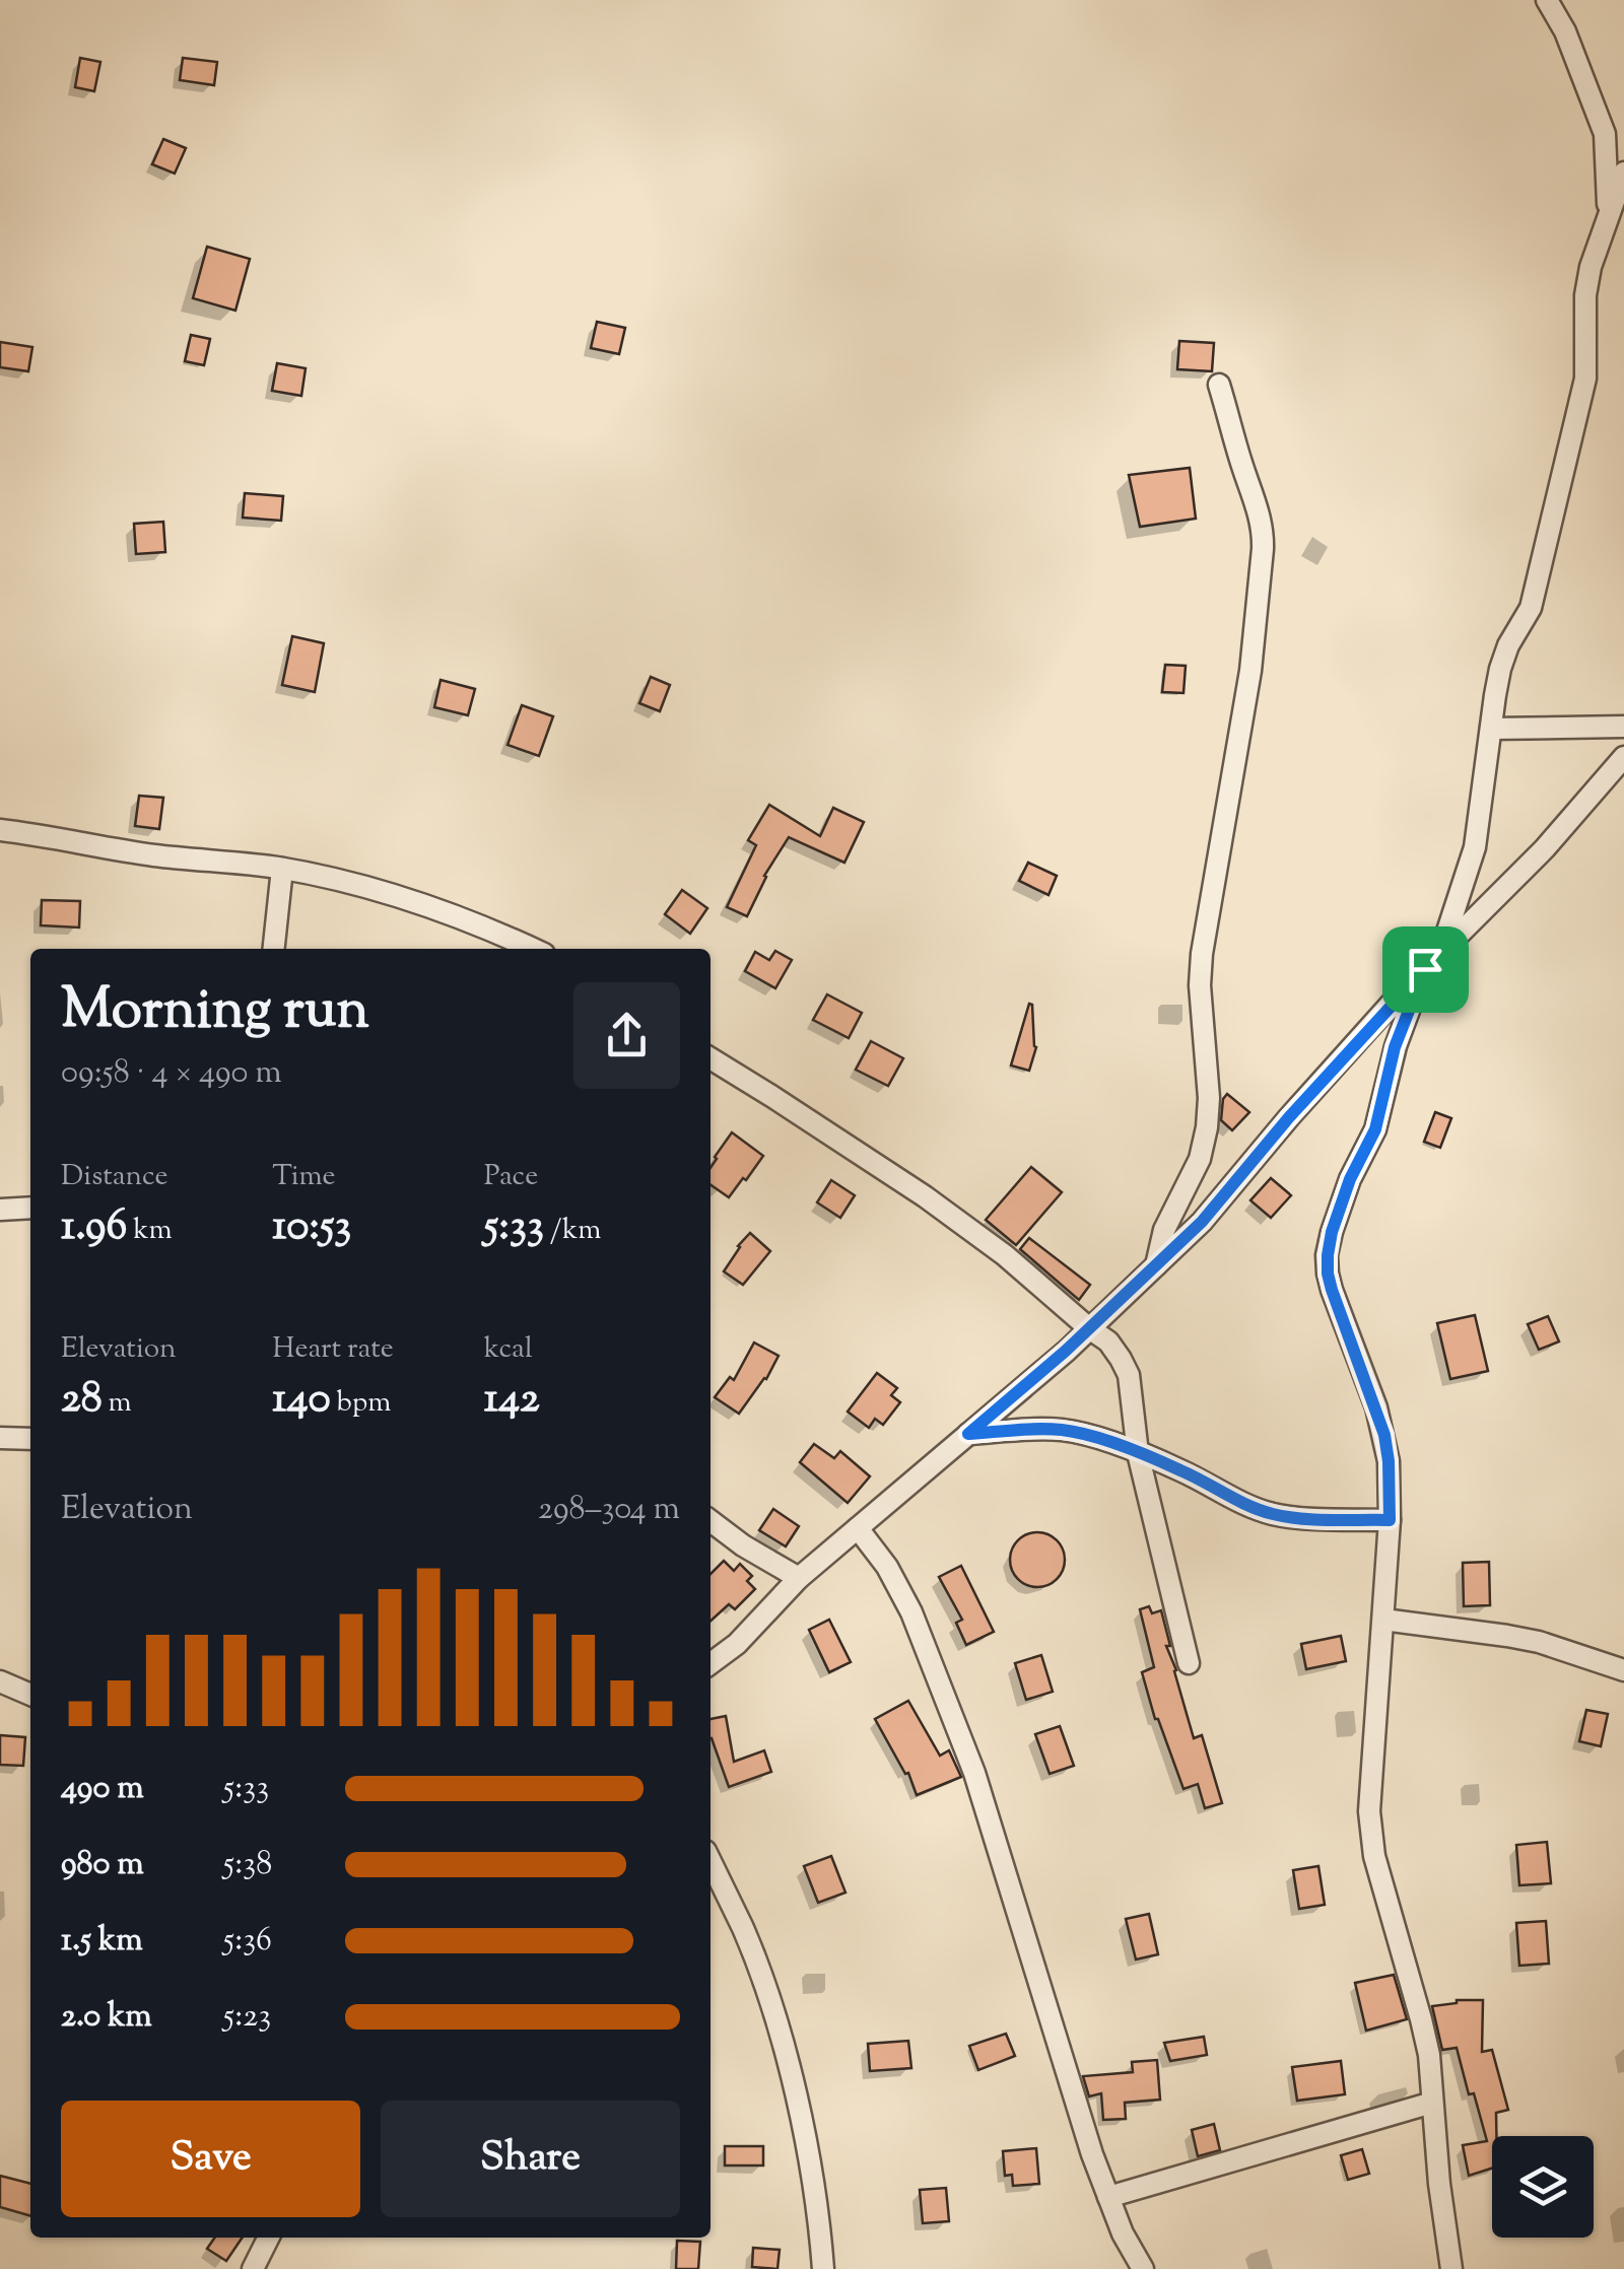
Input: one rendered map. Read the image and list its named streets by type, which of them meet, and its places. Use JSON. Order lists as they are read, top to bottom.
{
  "page": {
    "heading": ["Morning run", "09:58 · 4 × 490 m"],
    "stats": [
      ["Distance", "1.96 km"],
      ["Time", "10:53"],
      ["Pace", "5:33 /km"],
      ["Elevation", "28 m"],
      ["Heart rate", "140 bpm"],
      ["kcal", "142"]
    ],
    "chart": ["Elevation", "298–304 m"],
    "list": [
      {
        "name": "490 m",
        "note": "5:33"
      },
      {
        "name": "980 m",
        "note": "5:38"
      },
      {
        "name": "1.5 km",
        "note": "5:36"
      },
      {
        "name": "2.0 km",
        "note": "5:23"
      }
    ],
    "buttons": ["Save", "Share"]
  }
}
